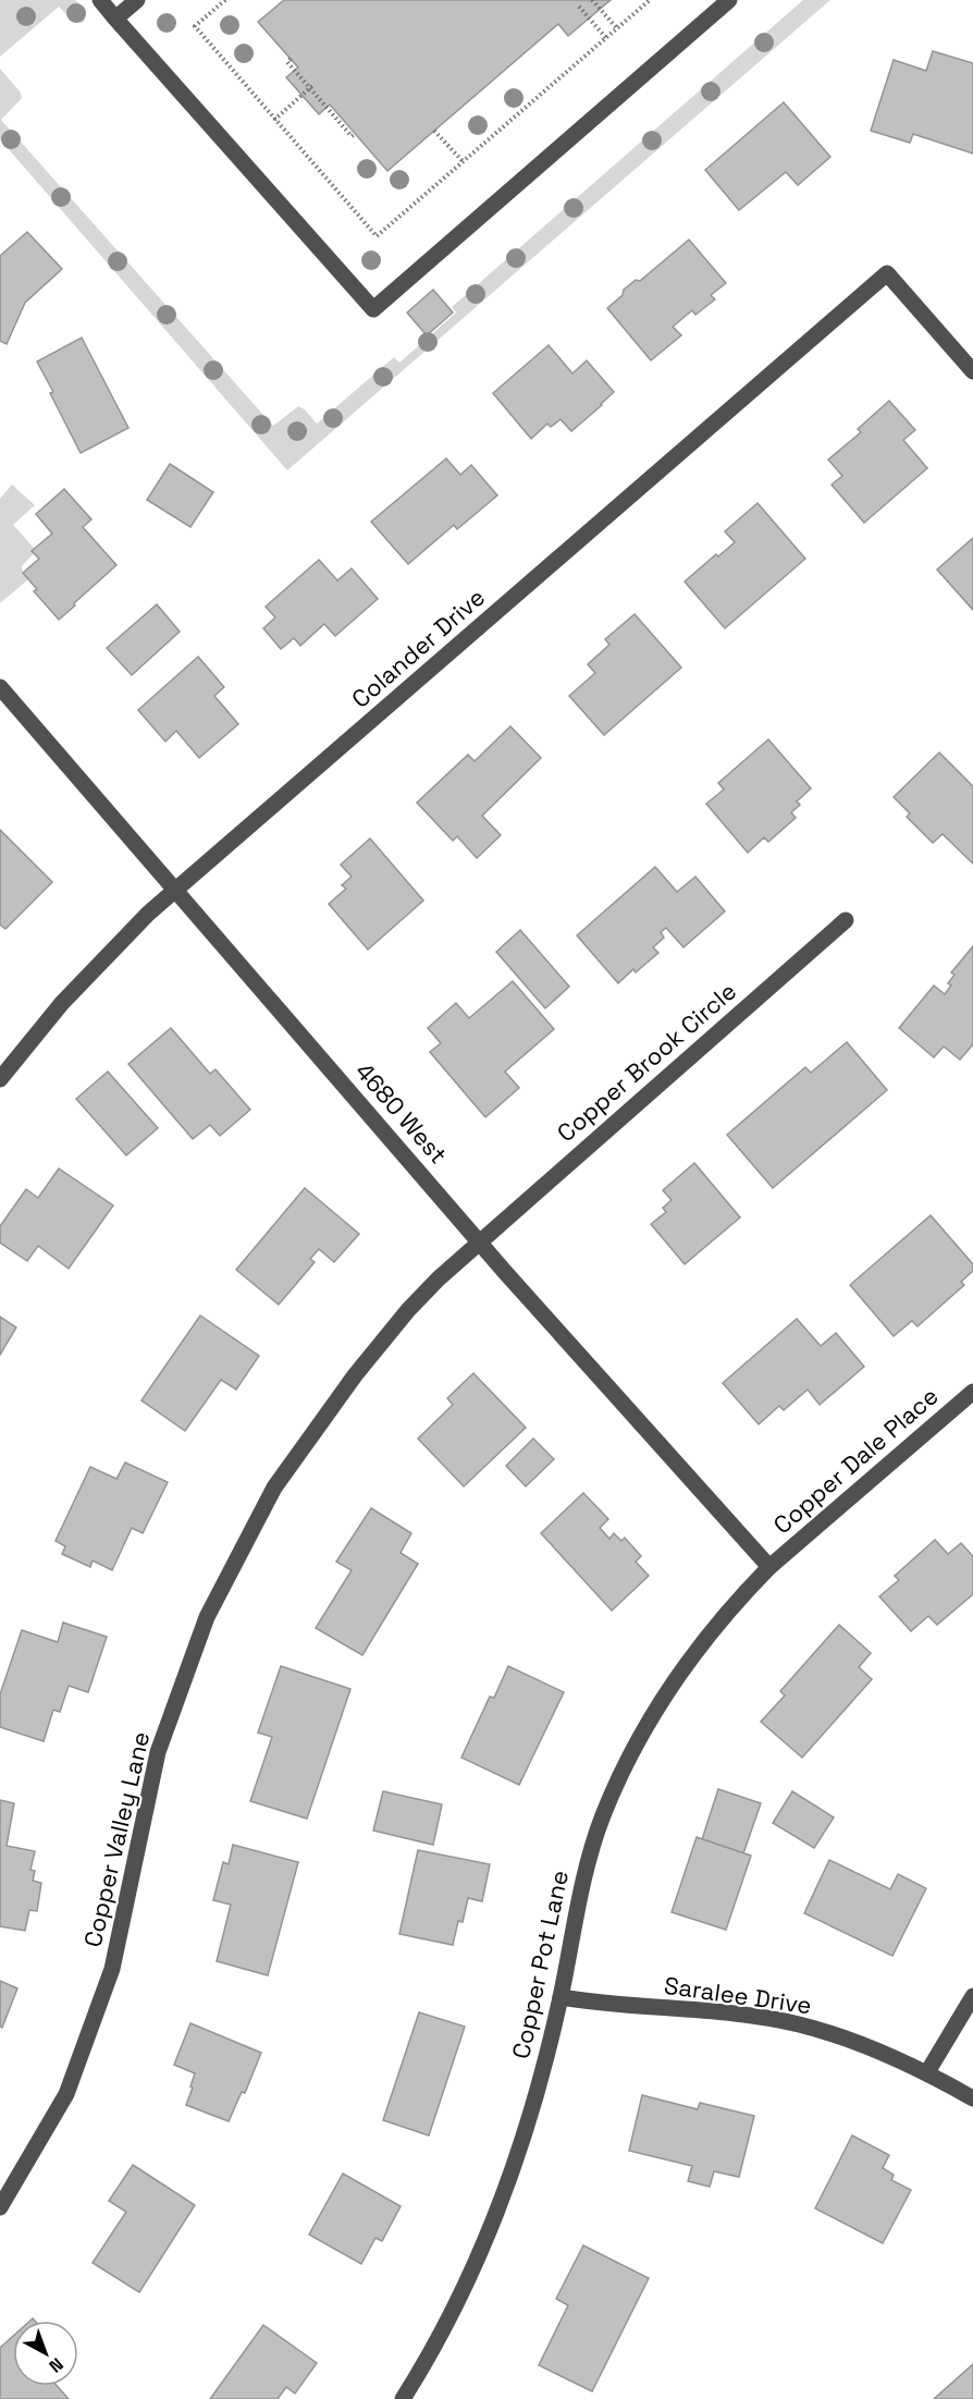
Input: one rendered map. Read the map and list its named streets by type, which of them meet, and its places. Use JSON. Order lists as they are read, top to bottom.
{
  "streets": {
    "street": [
      "Colander Drive",
      "Copper Brook Circle",
      "4680 West",
      "Copper Dale Place",
      "Copper Valley Lane",
      "Copper Pot Lane",
      "Saralee Drive"
    ]
  },
  "crossings": [
    ["Colander Drive", "4680 West"],
    ["Copper Brook Circle", "4680 West"],
    ["Copper Brook Circle", "Copper Valley Lane"],
    ["4680 West", "Copper Dale Place"],
    ["4680 West", "Copper Valley Lane"],
    ["4680 West", "Copper Pot Lane"],
    ["Copper Dale Place", "Copper Pot Lane"],
    ["Copper Pot Lane", "Saralee Drive"]
  ],
  "north": "bottom right"
}
